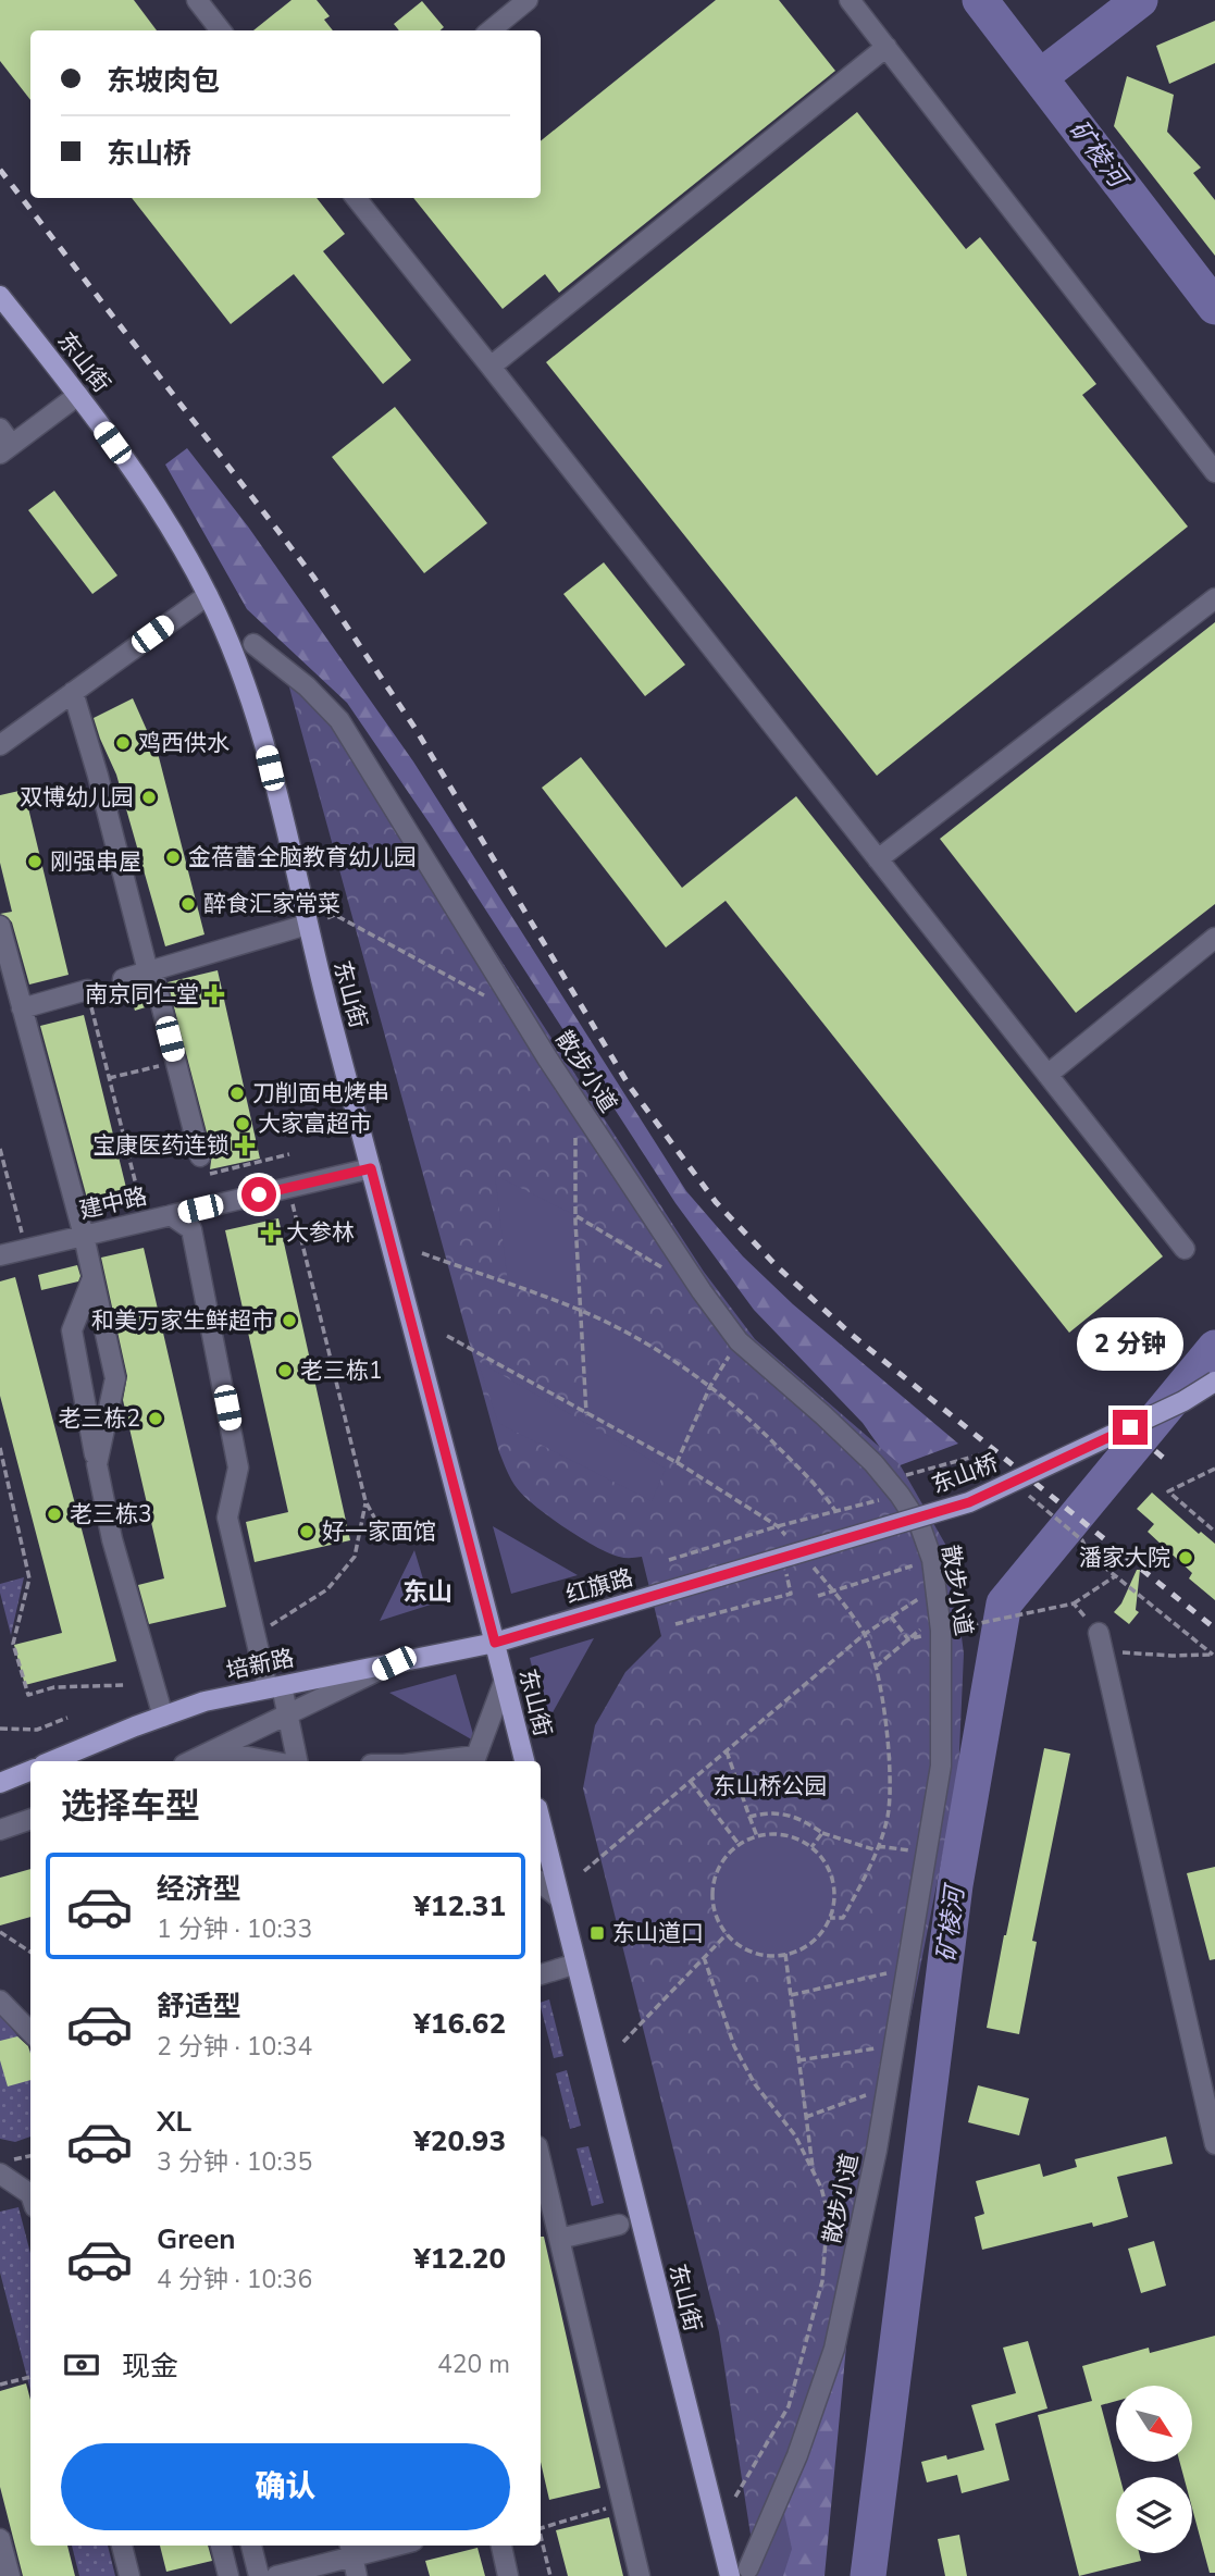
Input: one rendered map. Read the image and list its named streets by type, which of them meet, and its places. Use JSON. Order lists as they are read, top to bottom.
{
  "streets": {
    "main road": [
      "东山街",
      "东山桥",
      "红旗路",
      "培新路"
    ],
    "street": ["散步小道", "建中路"]
  },
  "crossings": [
    ["东山街", "建中路"],
    ["东山街", "红旗路"],
    ["东山街", "培新路"],
    ["东山桥", "红旗路"],
    ["红旗路", "培新路"]
  ],
  "districts": ["东山"],
  "water": ["矿棱河"],
  "parks": ["东山桥公园"],
  "places": {
    "other": [
      "鸡西供水",
      "双博幼儿园",
      "金蓓蕾全脑教育幼儿园",
      "刚强串屋",
      "醉食汇家常菜",
      "刀削面电烤串",
      "大家富超市",
      "和美万家生鲜超市",
      "老三栋1",
      "老三栋2",
      "老三栋3",
      "好一家面馆",
      "潘家大院"
    ],
    "health": ["南京同仁堂", "宝康医药连锁", "大参林"],
    "transit": ["东山道口"]
  },
  "north": "bottom right",
  "page": {
    "banner": ["东坡肉包", "东山桥"],
    "bubble": "2 分钟",
    "heading": "选择车型",
    "list": [
      {
        "name": "经济型",
        "note": "1 分钟 · 10:33",
        "value": "¥12.31"
      },
      {
        "name": "舒适型",
        "note": "2 分钟 · 10:34",
        "value": "¥16.62"
      },
      {
        "name": "XL",
        "note": "3 分钟 · 10:35",
        "value": "¥20.93"
      },
      {
        "name": "Green",
        "note": "4 分钟 · 10:36",
        "value": "¥12.20"
      }
    ],
    "pay": ["现金", "420 m"],
    "buttons": "确认"
  }
}
